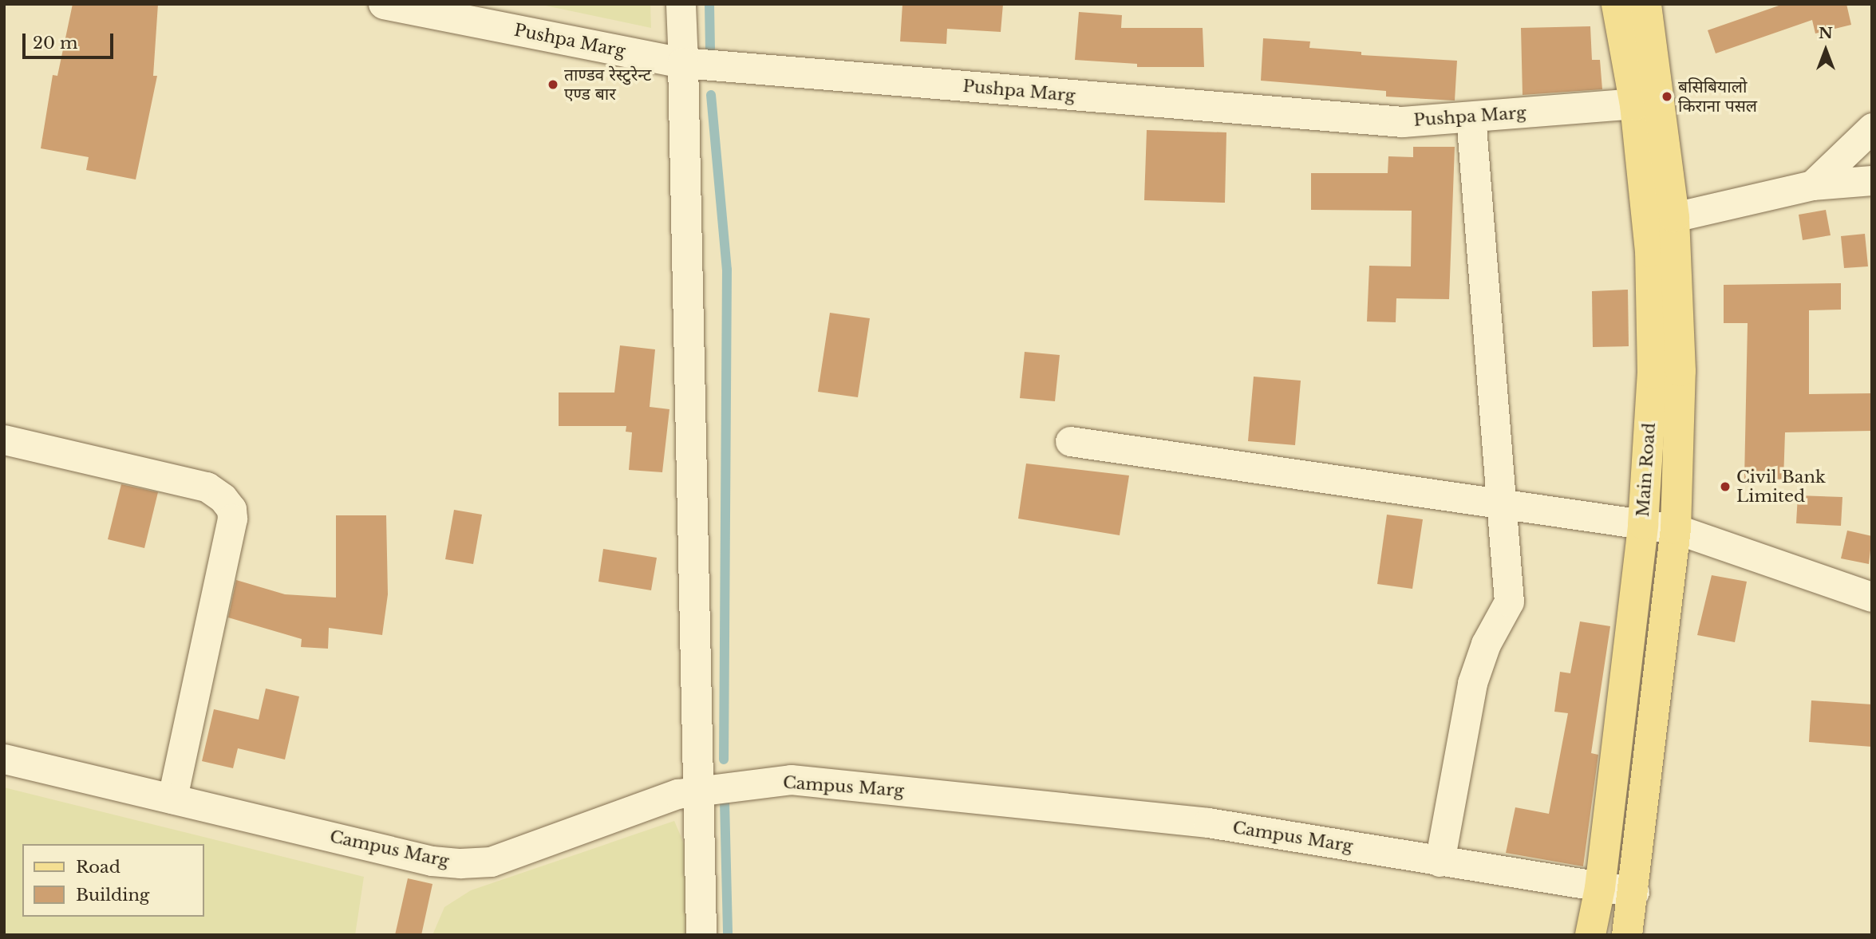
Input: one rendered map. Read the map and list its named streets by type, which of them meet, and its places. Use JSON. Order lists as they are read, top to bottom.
{
  "streets": {
    "main road": ["Main Road"],
    "street": ["Pushpa Marg", "Campus Marg"]
  },
  "crossings": [
    ["Pushpa Marg", "Main Road"],
    ["Main Road", "Campus Marg"]
  ],
  "places": ["ताण्डव रेस्टुरेन्ट एण्ड बार", "बसिबियालो किराना पसल", "Civil Bank Limited"],
  "legend": ["Road", "Building"],
  "scale_bar": "20 m",
  "north": "top"
}
